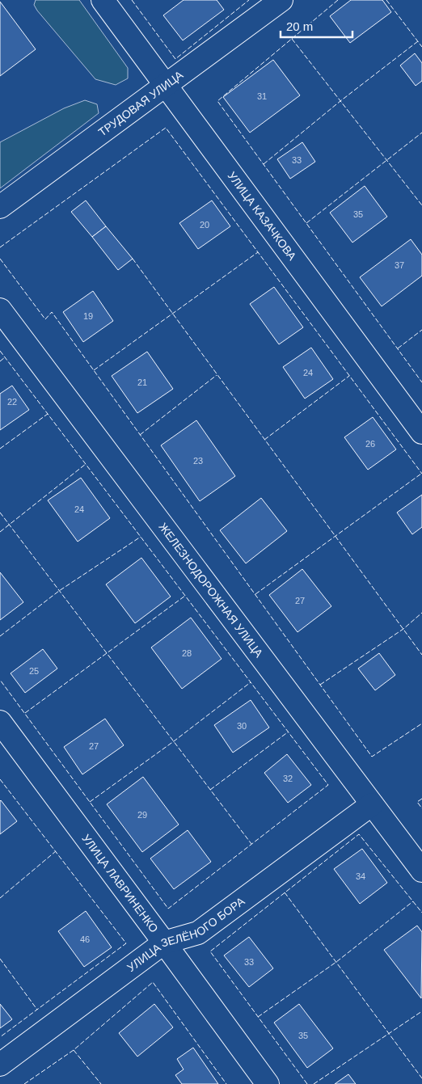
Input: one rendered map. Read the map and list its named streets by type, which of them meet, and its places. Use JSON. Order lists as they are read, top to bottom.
{
  "streets": {
    "street": [
      "ТРУДОВАЯ УЛИЦА",
      "УЛИЦА КАЗАЧКОВА",
      "ЖЕЛЕЗНОДОРОЖНАЯ УЛИЦА",
      "УЛИЦА ЛАВРИНЕНКО",
      "УЛИЦА ЗЕЛЁНОГО БОРА"
    ]
  },
  "crossings": [
    ["ТРУДОВАЯ УЛИЦА", "УЛИЦА КАЗАЧКОВА"],
    ["ЖЕЛЕЗНОДОРОЖНАЯ УЛИЦА", "УЛИЦА ЗЕЛЁНОГО БОРА"],
    ["УЛИЦА ЛАВРИНЕНКО", "УЛИЦА ЗЕЛЁНОГО БОРА"]
  ],
  "house_numbers": [
    "31",
    "33",
    "35",
    "20",
    "37",
    "19",
    "24",
    "21",
    "22",
    "26",
    "23",
    "24",
    "27",
    "28",
    "25",
    "30",
    "27",
    "32",
    "29",
    "34",
    "46",
    "33",
    "35"
  ],
  "scale_bar": "20 m"
}
